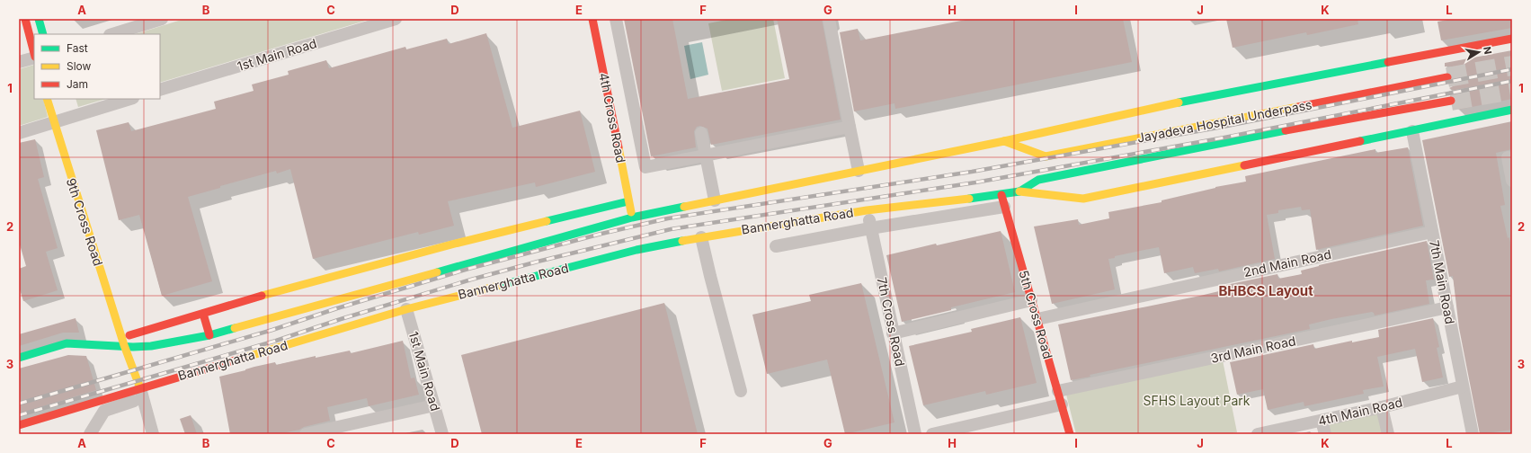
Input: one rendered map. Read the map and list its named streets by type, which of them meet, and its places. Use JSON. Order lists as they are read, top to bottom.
{
  "streets": {
    "main road": [
      "4th Cross Road",
      "Jayadeva Hospital Underpass",
      "Bannerghatta Road",
      "9th Cross Road",
      "5th Cross Road"
    ],
    "street": [
      "1st Main Road",
      "2nd Main Road",
      "7th Main Road",
      "7th Cross Road",
      "3rd Main Road",
      "4th Main Road"
    ]
  },
  "crossings": [
    ["1st Main Road", "Bannerghatta Road"],
    ["Jayadeva Hospital Underpass", "Bannerghatta Road"],
    ["Bannerghatta Road", "9th Cross Road"],
    ["Bannerghatta Road", "5th Cross Road"],
    ["Bannerghatta Road", "7th Cross Road"],
    ["2nd Main Road", "7th Main Road"],
    ["2nd Main Road", "5th Cross Road"],
    ["7th Main Road", "3rd Main Road"],
    ["7th Main Road", "4th Main Road"],
    ["5th Cross Road", "3rd Main Road"]
  ],
  "districts": ["BHBCS Layout"],
  "parks": ["SFHS Layout Park"],
  "legend": ["Fast", "Slow", "Jam"],
  "north": "right",
  "grid": {
    "columns": [
      "A",
      "B",
      "C",
      "D",
      "E",
      "F",
      "G",
      "H",
      "I",
      "J",
      "K",
      "L"
    ],
    "rows": ["1", "2", "3"]
  }
}
